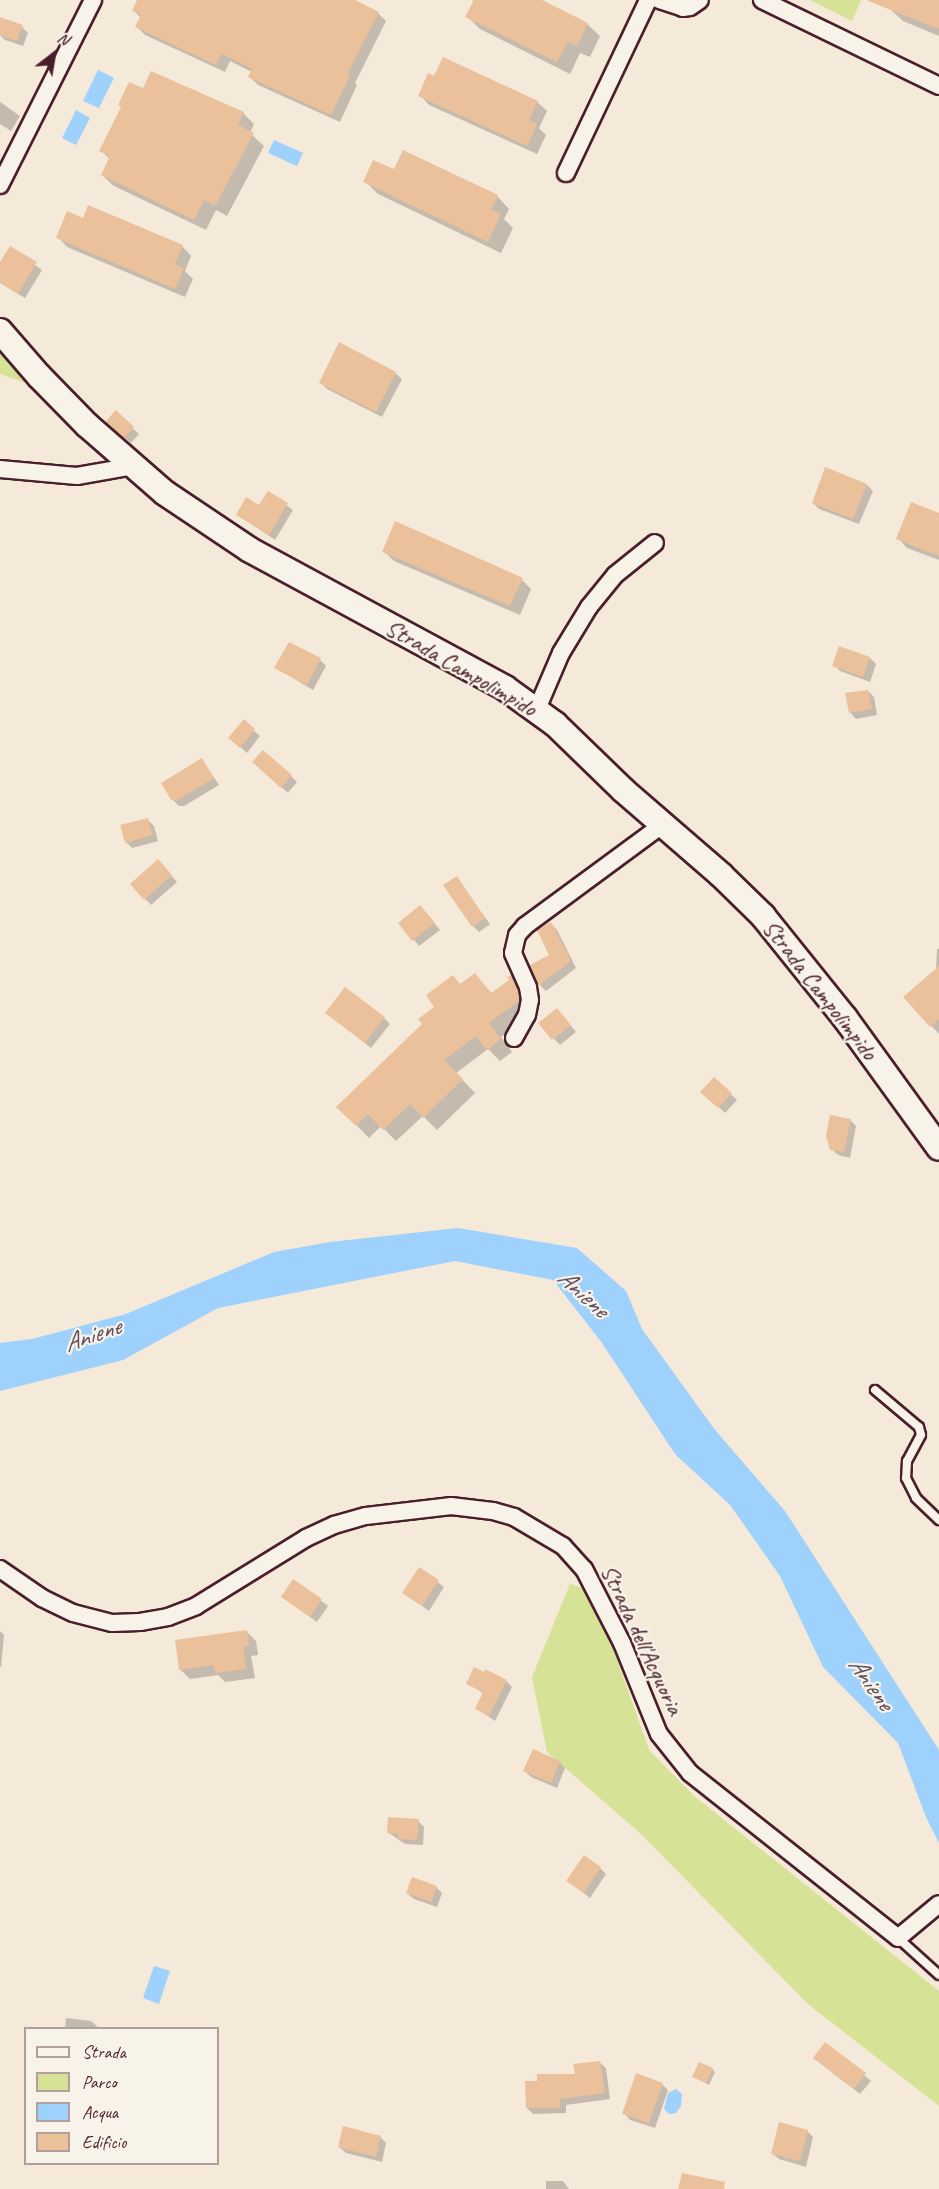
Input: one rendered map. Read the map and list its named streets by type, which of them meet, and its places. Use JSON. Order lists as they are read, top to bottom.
{
  "streets": {
    "street": ["Strada Campolimpido", "Strada dell'Acquoria"]
  },
  "water": ["Aniene"],
  "legend": [
    "Strada",
    "Parco",
    "Acqua",
    "Edificio"
  ],
  "north": "top right"
}
